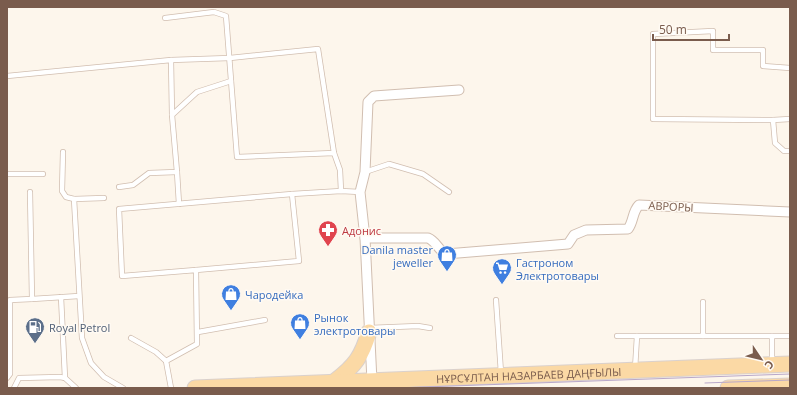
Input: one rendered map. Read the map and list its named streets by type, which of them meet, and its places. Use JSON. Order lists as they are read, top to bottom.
{
  "streets": {
    "main road": ["НҰРСҰЛТАН НАЗАРБАЕВ ДАҢҒЫЛЫ"],
    "street": ["АВРОРЫ"]
  },
  "places": {
    "pharmacy": ["Адонис"],
    "shop": ["Danila master jeweller", "Чародейка", "Рынок электротовары"],
    "supermarket": ["Гастроном Электротовары"],
    "fuel station": ["Royal Petrol"]
  },
  "scale_bar": "50 m",
  "north": "bottom right"
}
